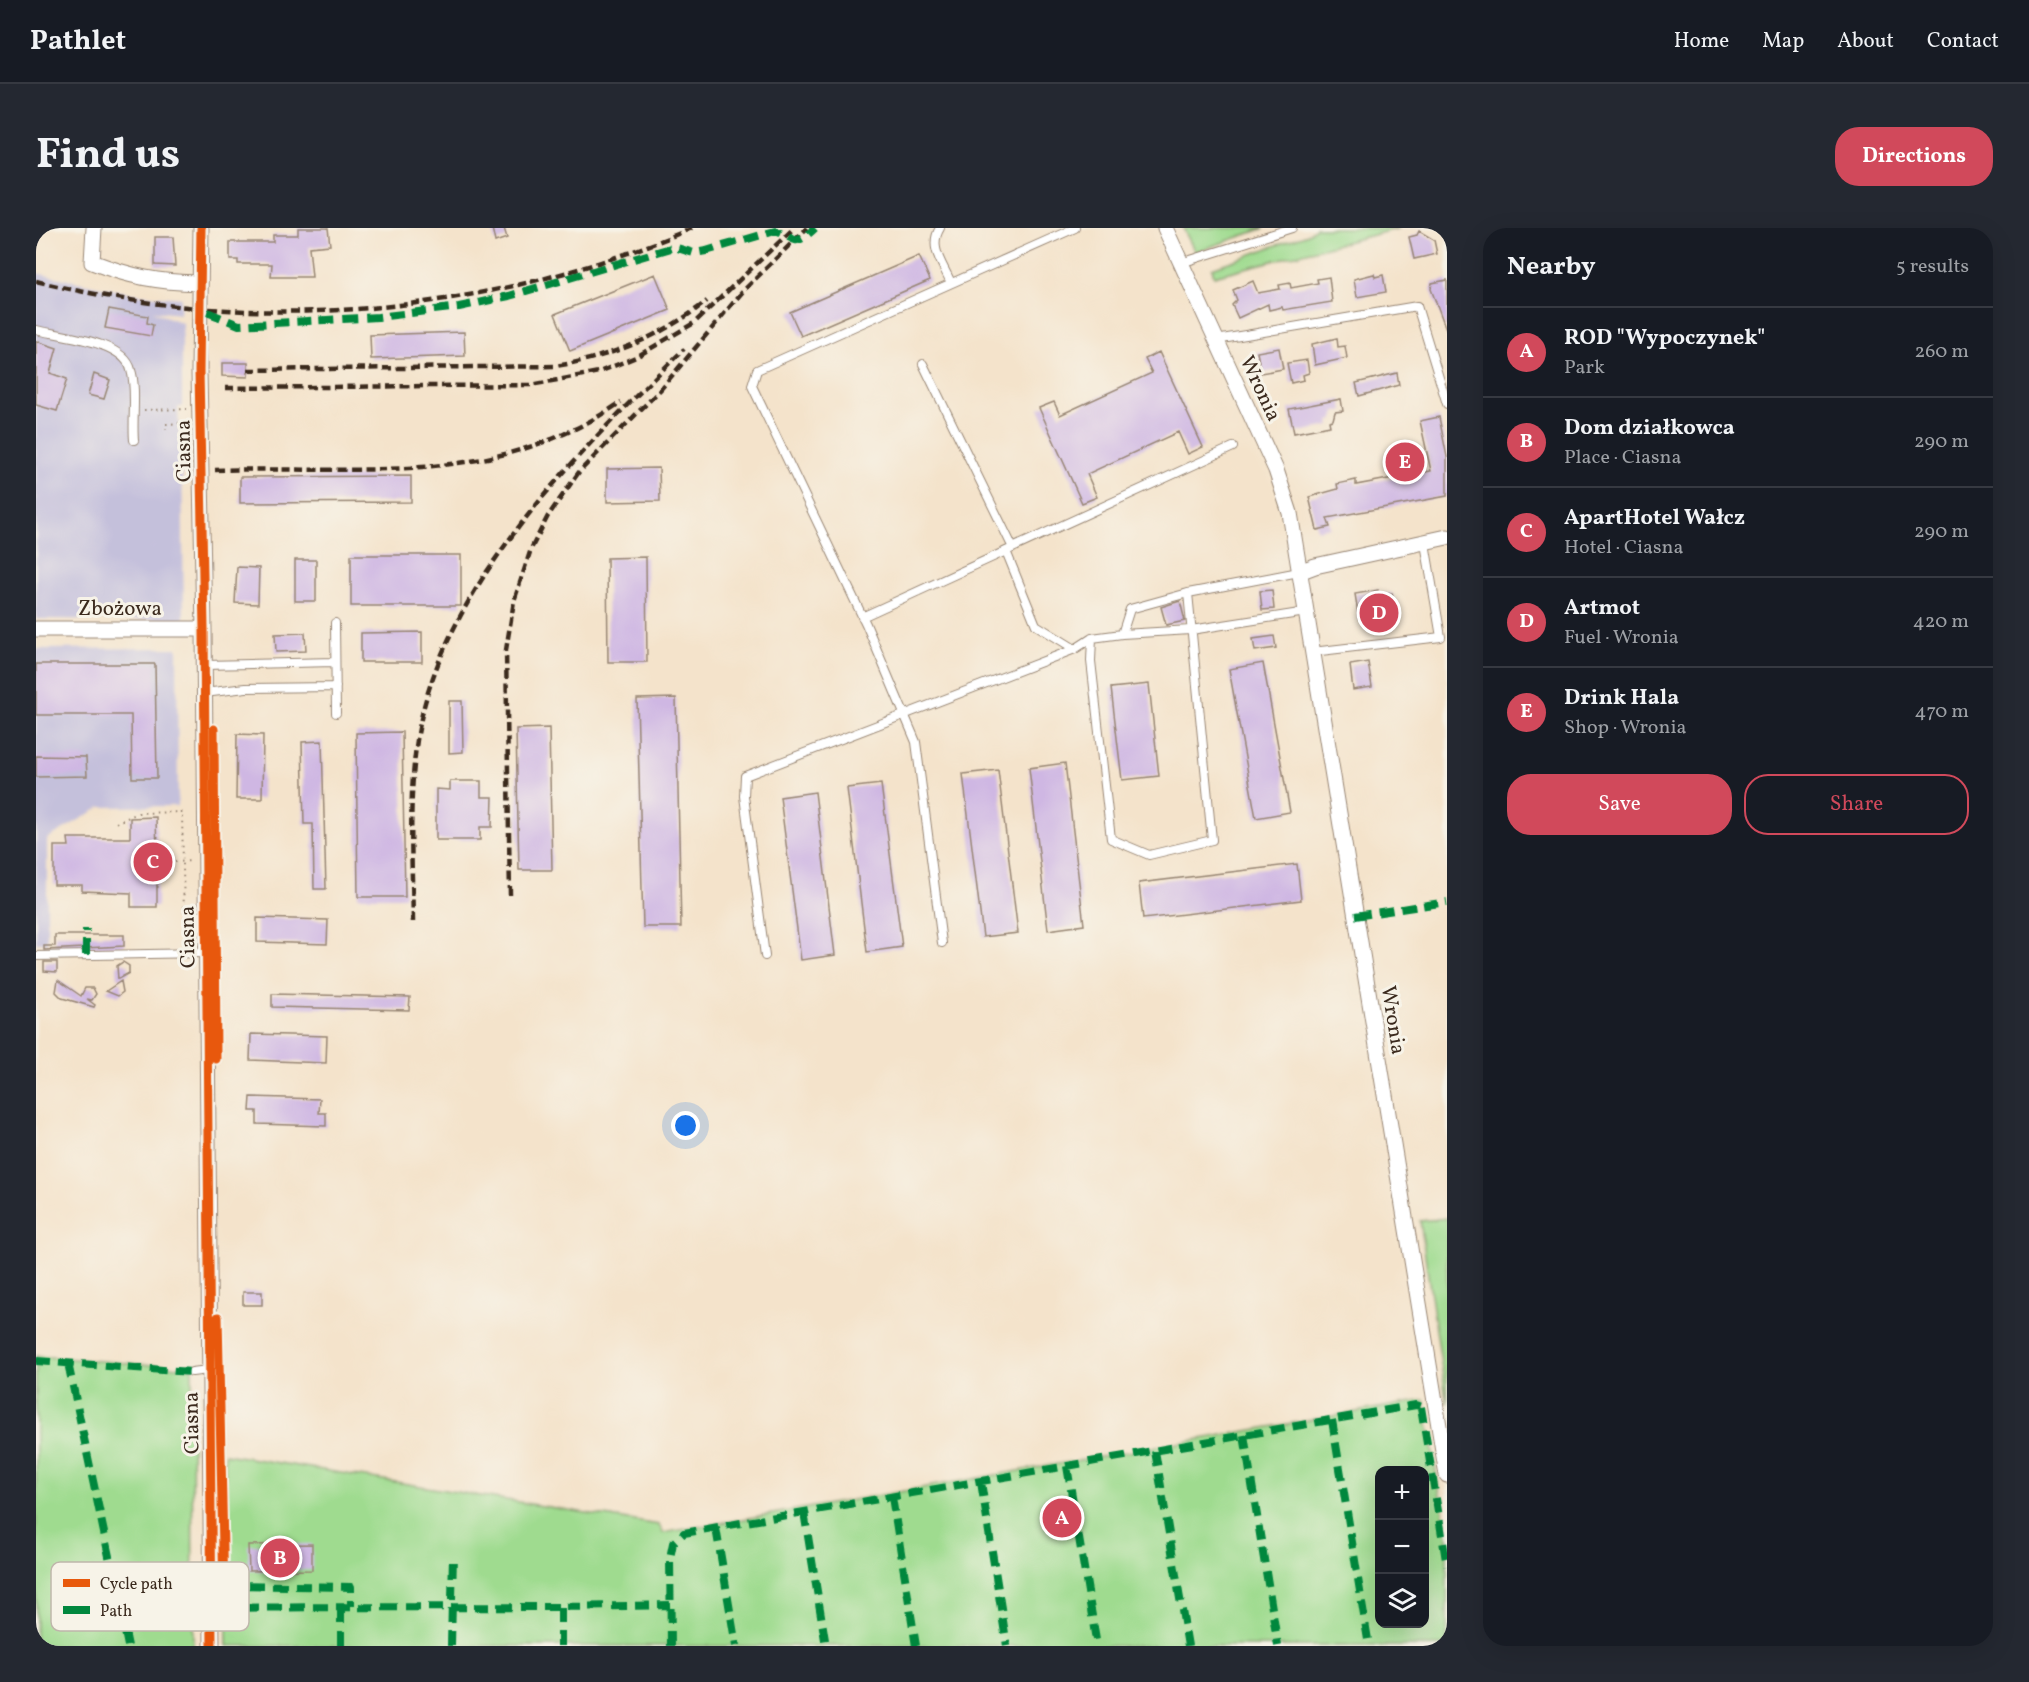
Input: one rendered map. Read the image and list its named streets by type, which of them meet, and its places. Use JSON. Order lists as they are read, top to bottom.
{
  "streets": {
    "street": ["Wronia", "Ciasna", "Zbożowa"]
  },
  "crossings": [
    ["Ciasna", "Zbożowa"]
  ],
  "legend": ["Cycle path", "Path"],
  "page": {
    "header": "Pathlet",
    "nav": [
      "Home",
      "Map",
      "About",
      "Contact"
    ],
    "title": "Find us",
    "buttons": [
      "Directions",
      ["Save", "Share"]
    ],
    "heading": ["Nearby", "5 results"],
    "list": [
      {
        "mark": "A",
        "name": "ROD \"Wypoczynek\"",
        "note": "Park",
        "value": "260 m"
      },
      {
        "mark": "B",
        "name": "Dom działkowca",
        "note": "Place · Ciasna",
        "value": "290 m"
      },
      {
        "mark": "C",
        "name": "ApartHotel Wałcz",
        "note": "Hotel · Ciasna",
        "value": "290 m"
      },
      {
        "mark": "D",
        "name": "Artmot",
        "note": "Fuel · Wronia",
        "value": "420 m"
      },
      {
        "mark": "E",
        "name": "Drink Hala",
        "note": "Shop · Wronia",
        "value": "470 m"
      }
    ],
    "pins": [
      "E",
      "D",
      "C",
      "A",
      "B"
    ],
    "map_buttons": ["+", "−"]
  }
}
